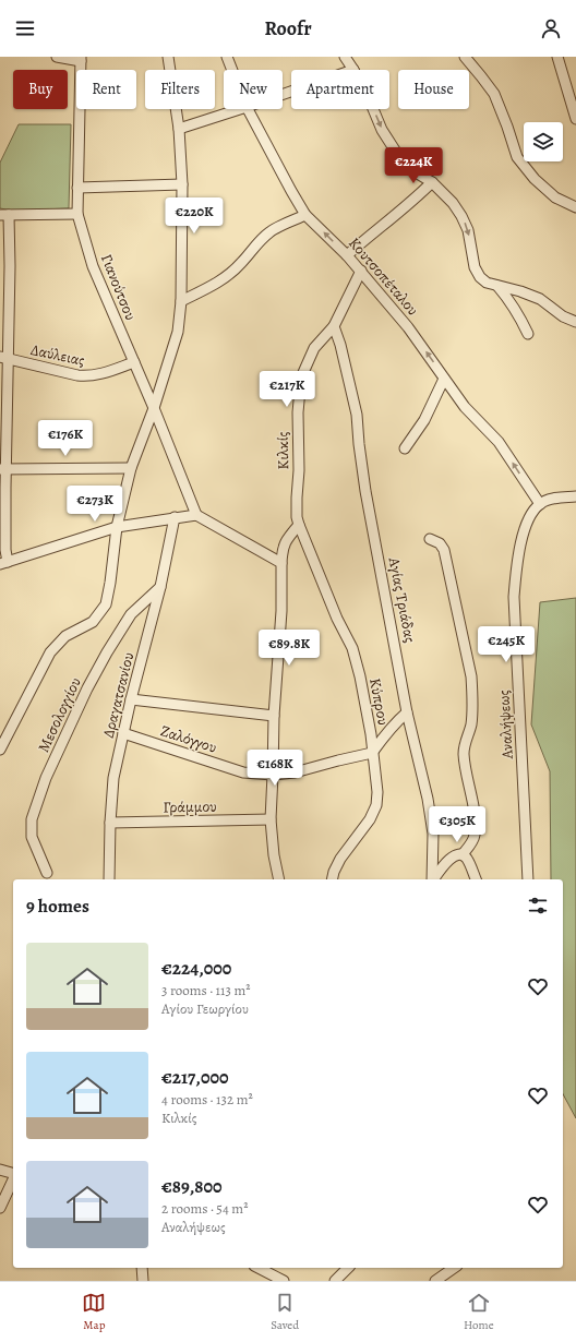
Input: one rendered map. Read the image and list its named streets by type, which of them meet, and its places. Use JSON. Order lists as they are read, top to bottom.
{
  "streets": {
    "street": [
      "Κουτσοπέταλου",
      "Γιανούτσου",
      "Δαύλειας",
      "Κιλκίς",
      "Αγίας Τριάδας",
      "Δραγατσανίου",
      "Κύπρου",
      "Μεσολογγίου",
      "Αναλήψεως",
      "Ζαλόγγου",
      "Γράμμου"
    ]
  },
  "crossings": [
    ["Κουτσοπέταλου", "Κιλκίς"],
    ["Κουτσοπέταλου", "Αναλήψεως"],
    ["Γιανούτσου", "Δαύλειας"],
    ["Κιλκίς", "Αγίας Τριάδας"],
    ["Κιλκίς", "Κύπρου"],
    ["Δραγατσανίου", "Μεσολογγίου"],
    ["Δραγατσανίου", "Ζαλόγγου"],
    ["Δραγατσανίου", "Γράμμου"],
    ["Κύπρου", "Ζαλόγγου"]
  ],
  "one_way": ["Κουτσοπέταλου"],
  "page": {
    "header": "Roofr",
    "chip": [
      "Buy",
      "Rent",
      "Filters",
      "New",
      "Apartment",
      "House"
    ],
    "price": [
      "€224K",
      "€220K",
      "€217K",
      "€176K",
      "€273K",
      "€245K",
      "€89.8K",
      "€168K",
      "€305K"
    ],
    "heading": "9 homes",
    "list": [
      {
        "name": "€224,000",
        "note": "3 rooms · 113 m² · Αγίου Γεωργίου"
      },
      {
        "name": "€217,000",
        "note": "4 rooms · 132 m² · Κιλκίς"
      },
      {
        "name": "€89,800",
        "note": "2 rooms · 54 m² · Αναλήψεως"
      }
    ],
    "tabs": ["Map", "Saved", "Home"]
  }
}
